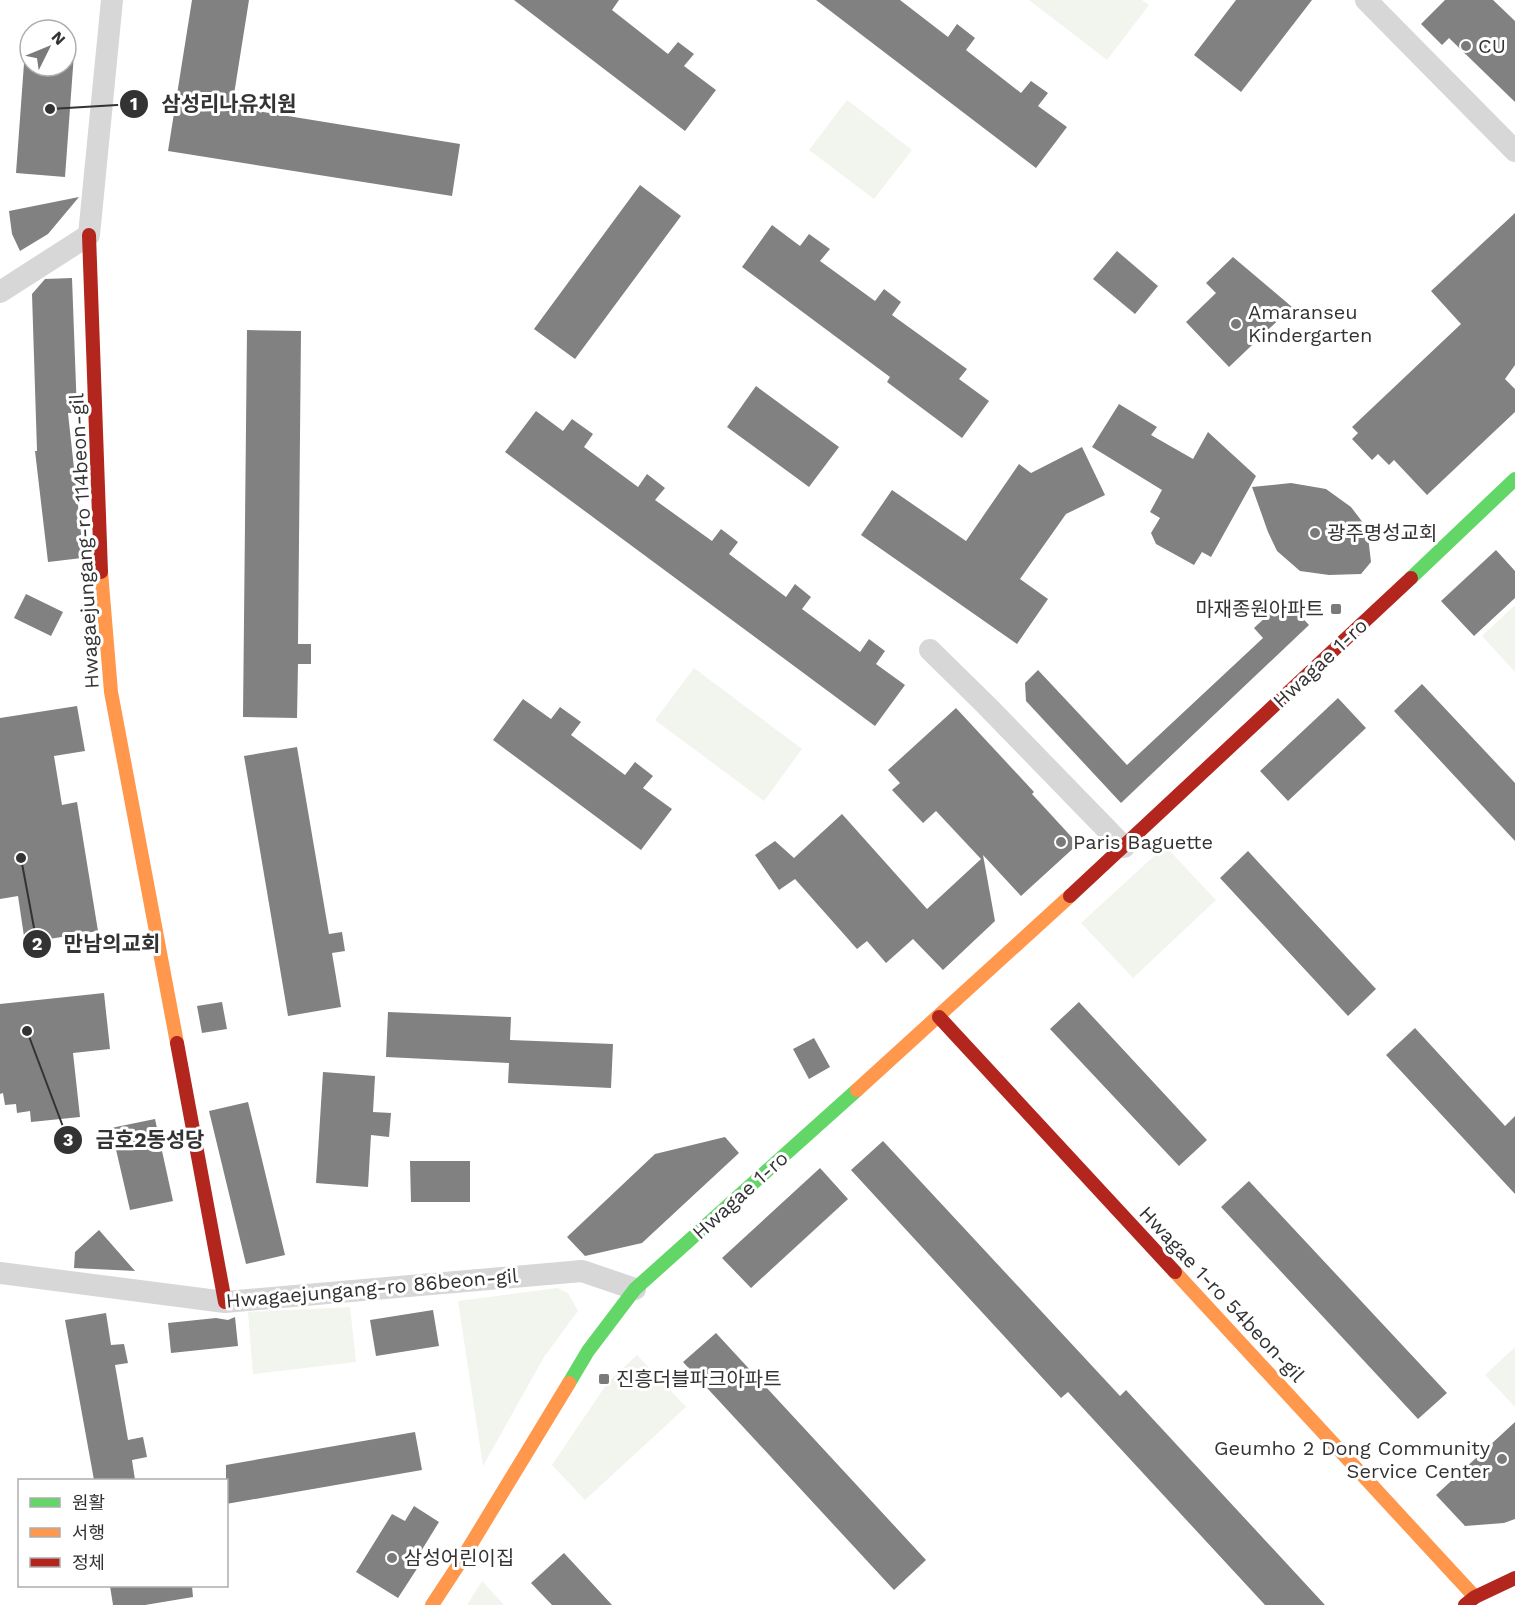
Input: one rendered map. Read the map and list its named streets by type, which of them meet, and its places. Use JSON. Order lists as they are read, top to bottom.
{
  "streets": {
    "street": [
      "Hwagaejungang-ro 114beon-gil",
      "Hwagae 1-ro",
      "Hwagaejungang-ro 86beon-gil",
      "Hwagae 1-ro 54beon-gil"
    ]
  },
  "crossings": [
    ["Hwagaejungang-ro 114beon-gil", "Hwagaejungang-ro 86beon-gil"],
    ["Hwagae 1-ro", "Hwagaejungang-ro 86beon-gil"],
    ["Hwagae 1-ro", "Hwagae 1-ro 54beon-gil"]
  ],
  "places": {
    "other": [
      "CU",
      "삼성리나유치원",
      "Amaranseu Kindergarten",
      "광주명성교회",
      "Paris Baguette",
      "만남의교회",
      "금호2동성당",
      "Geumho 2 Dong Community Service Center",
      "삼성어린이집"
    ],
    "transit": ["마재종원아파트", "진흥더블파크아파트"]
  },
  "legend": ["원활", "서행", "정체"],
  "north": "top right"
}
